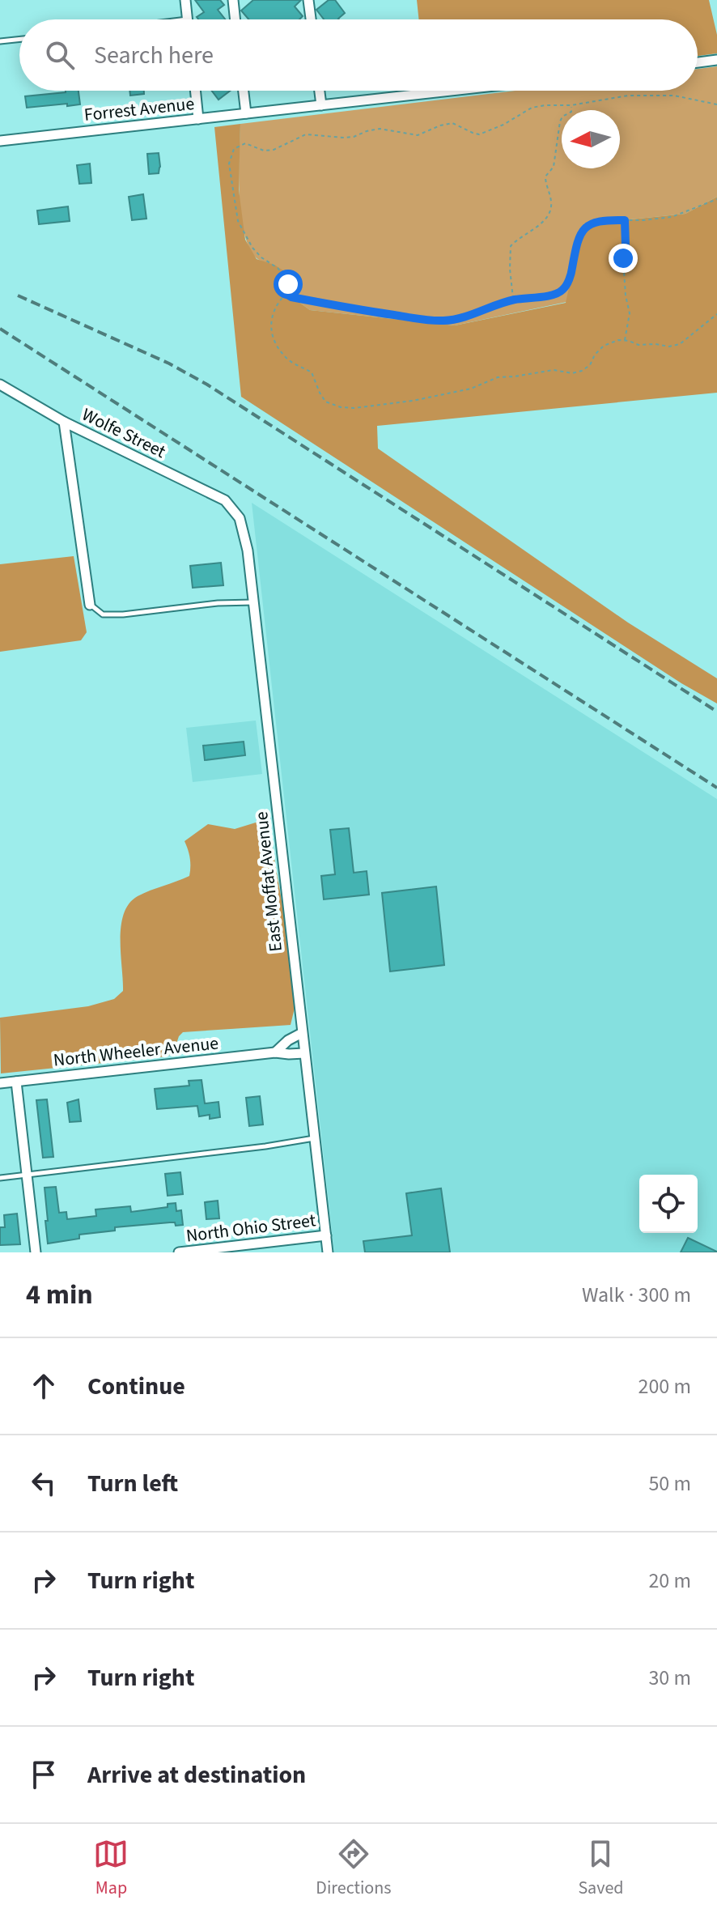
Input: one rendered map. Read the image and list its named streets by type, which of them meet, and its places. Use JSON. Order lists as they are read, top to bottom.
{
  "streets": {
    "street": [
      "Forrest Avenue",
      "Wolfe Street",
      "East Moffat Avenue",
      "North Wheeler Avenue",
      "North Ohio Street"
    ]
  },
  "crossings": [
    ["Wolfe Street", "East Moffat Avenue"],
    ["East Moffat Avenue", "North Wheeler Avenue"],
    ["East Moffat Avenue", "North Ohio Street"]
  ],
  "north": "left",
  "page": {
    "search": "Search here",
    "heading": ["4 min", "Walk · 300 m"],
    "list": [
      ["Continue", "200 m"],
      ["Turn left", "50 m"],
      ["Turn right", "20 m"],
      ["Turn right", "30 m"],
      "Arrive at destination"
    ],
    "nav": ["Map", "Directions", "Saved"]
  }
}
